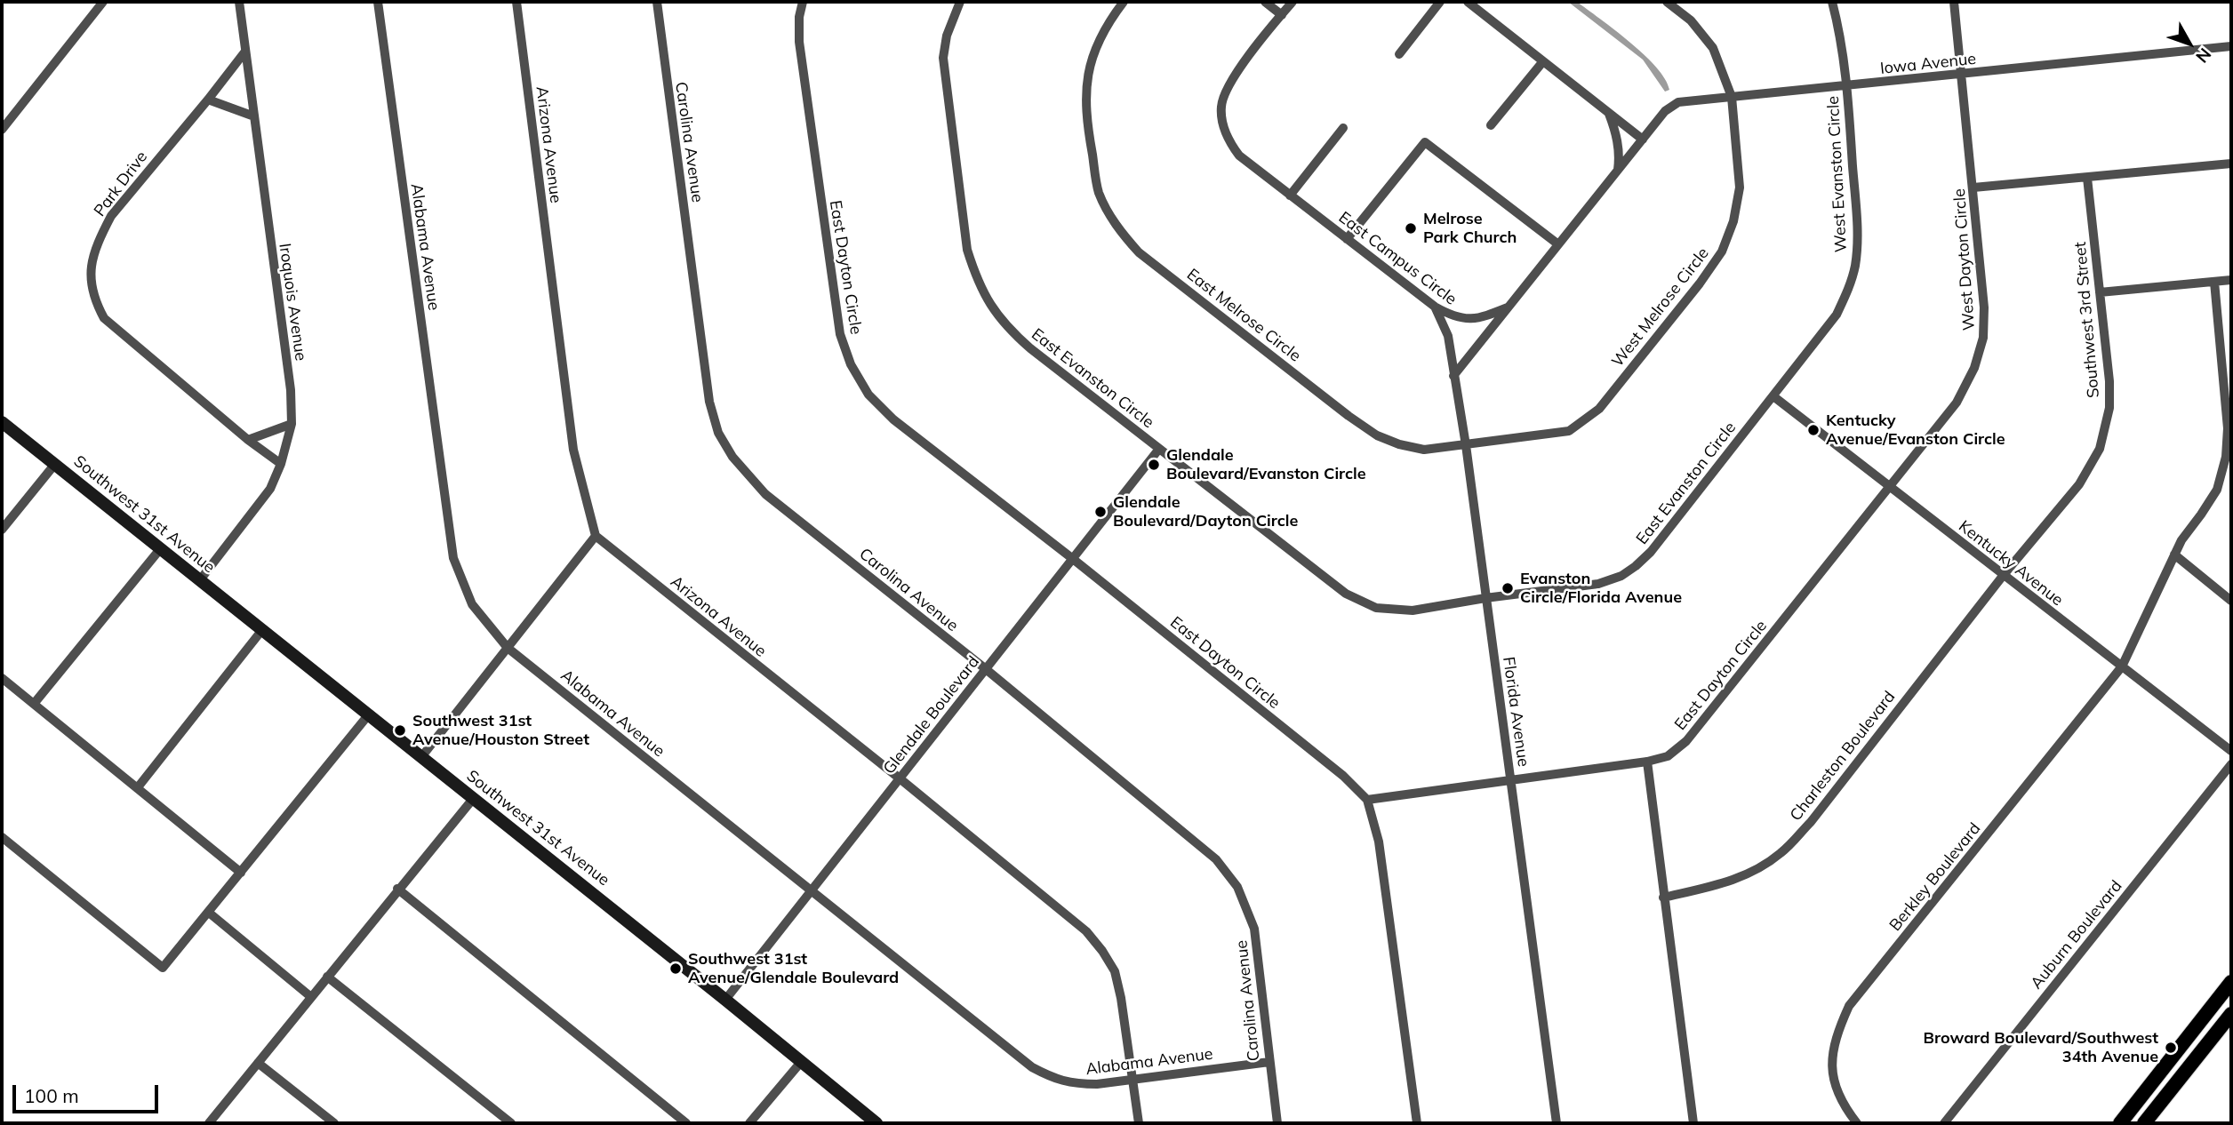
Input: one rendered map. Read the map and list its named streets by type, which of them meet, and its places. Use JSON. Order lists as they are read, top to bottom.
{
  "streets": {
    "main road": ["Southwest 31st Avenue"],
    "street": [
      "Iowa Avenue",
      "Carolina Avenue",
      "Arizona Avenue",
      "West Evanston Circle",
      "Park Drive",
      "Alabama Avenue",
      "East Campus Circle",
      "West Dayton Circle",
      "East Dayton Circle",
      "Iroquois Avenue",
      "West Melrose Circle",
      "East Melrose Circle",
      "Southwest 3rd Street",
      "East Evanston Circle",
      "Kentucky Avenue",
      "Florida Avenue",
      "Glendale Boulevard",
      "Charleston Boulevard",
      "Berkley Boulevard",
      "Auburn Boulevard"
    ]
  },
  "crossings": [
    ["Iowa Avenue", "West Evanston Circle"],
    ["Iowa Avenue", "West Dayton Circle"],
    ["Iowa Avenue", "West Melrose Circle"],
    ["Carolina Avenue", "Alabama Avenue"],
    ["Carolina Avenue", "Glendale Boulevard"],
    ["Arizona Avenue", "Alabama Avenue"],
    ["Arizona Avenue", "Glendale Boulevard"],
    ["West Evanston Circle", "East Evanston Circle"],
    ["West Evanston Circle", "Kentucky Avenue"],
    ["Park Drive", "Iroquois Avenue"],
    ["Alabama Avenue", "Glendale Boulevard"],
    ["East Campus Circle", "Florida Avenue"],
    ["West Dayton Circle", "East Dayton Circle"],
    ["West Dayton Circle", "Kentucky Avenue"],
    ["East Dayton Circle", "Kentucky Avenue"],
    ["East Dayton Circle", "Florida Avenue"],
    ["East Dayton Circle", "Glendale Boulevard"],
    ["Iroquois Avenue", "Southwest 31st Avenue"],
    ["West Melrose Circle", "East Melrose Circle"],
    ["East Melrose Circle", "Florida Avenue"],
    ["Southwest 3rd Street", "Kentucky Avenue"],
    ["Southwest 3rd Street", "Charleston Boulevard"],
    ["East Evanston Circle", "Kentucky Avenue"],
    ["East Evanston Circle", "Florida Avenue"],
    ["East Evanston Circle", "Glendale Boulevard"],
    ["Southwest 31st Avenue", "Glendale Boulevard"],
    ["Kentucky Avenue", "Charleston Boulevard"],
    ["Kentucky Avenue", "Berkley Boulevard"]
  ],
  "places": [
    "Melrose Park Church",
    "Kentucky Avenue/Evanston Circle",
    "Glendale Boulevard/Evanston Circle",
    "Glendale Boulevard/Dayton Circle",
    "Evanston Circle/Florida Avenue",
    "Southwest 31st Avenue/Houston Street",
    "Southwest 31st Avenue/Glendale Boulevard",
    "Broward Boulevard/Southwest 34th Avenue"
  ],
  "scale_bar": "100 m",
  "north": "bottom right"
}
